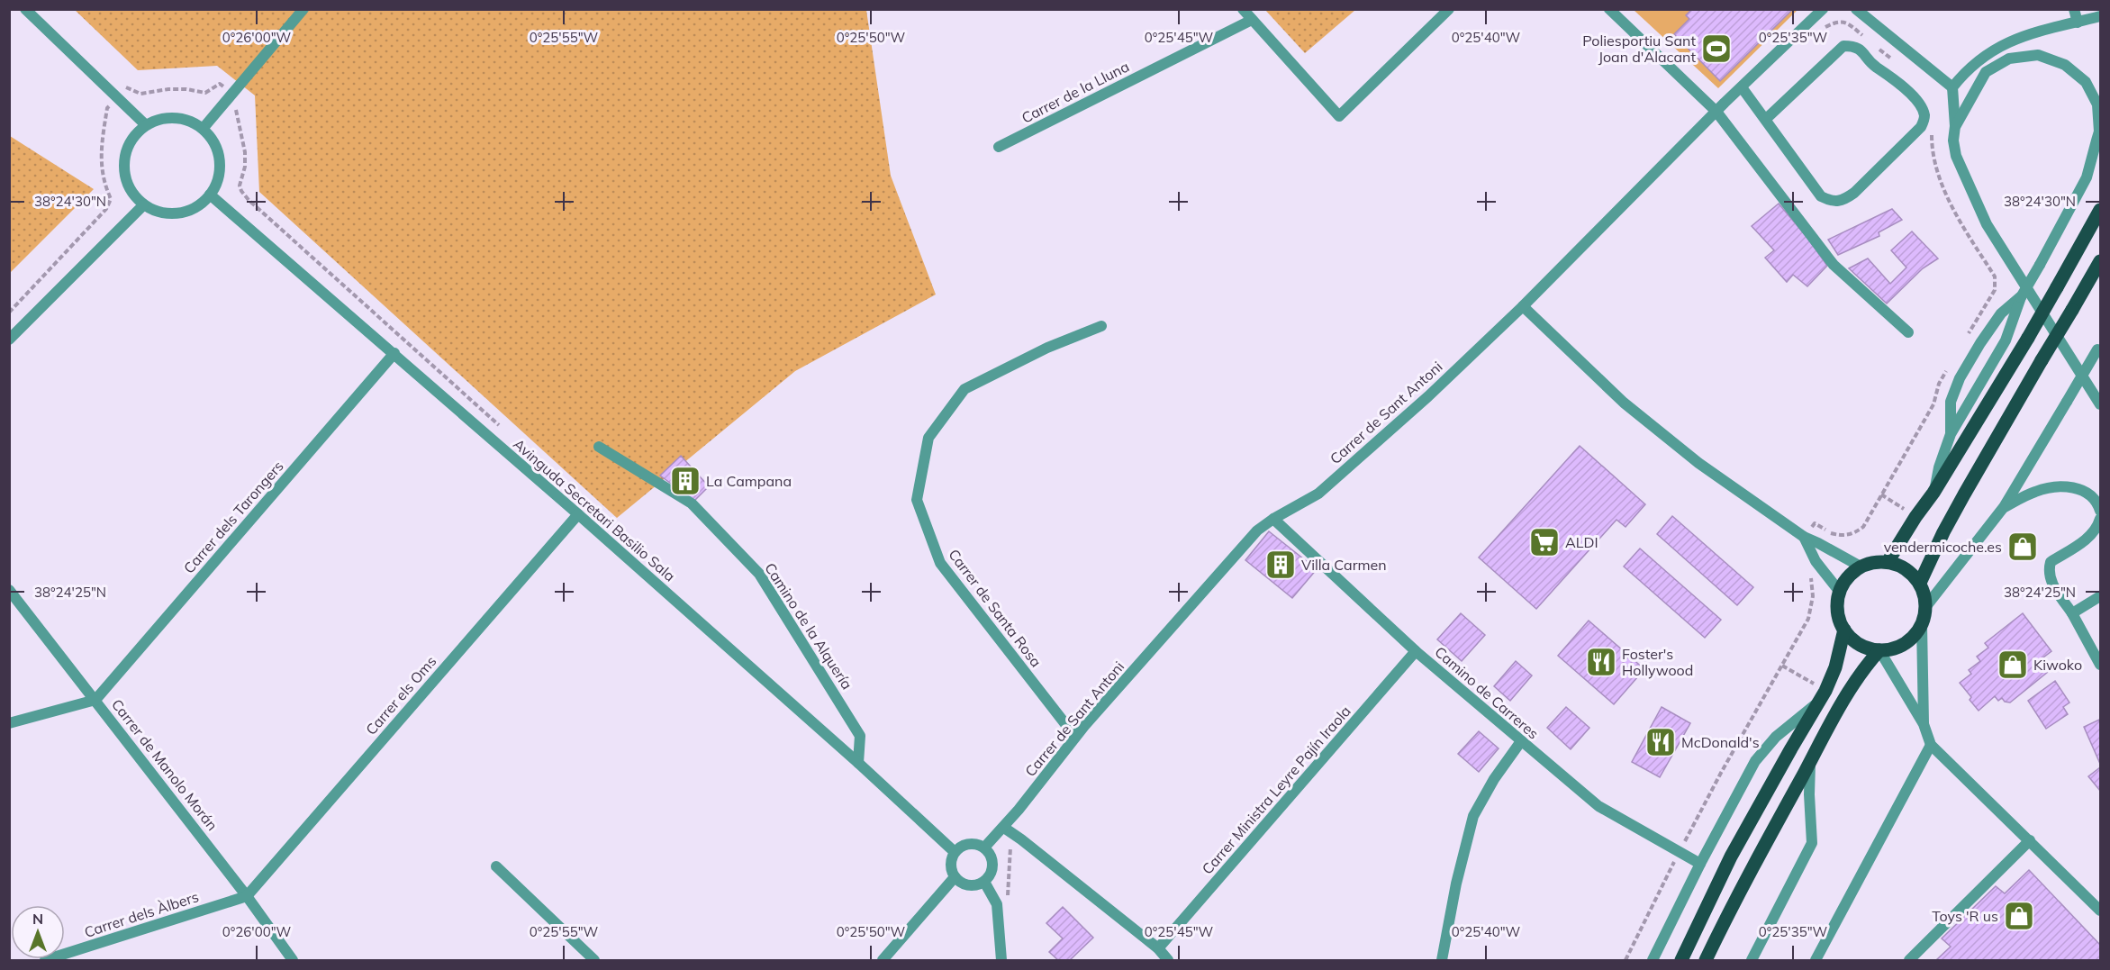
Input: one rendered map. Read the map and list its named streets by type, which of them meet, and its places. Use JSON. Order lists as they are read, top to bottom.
{
  "streets": {
    "street": [
      "Carrer de la Lluna",
      "Carrer de Sant Antoni",
      "Avinguda Secretari Basilio Sala",
      "Carrer dels Tarongers",
      "Carrer de Santa Rosa",
      "Camino de la Alquería",
      "Camino de Carreres",
      "Carrer els Oms",
      "Carrer de Manolo Morán",
      "Carrer Ministra Leyre Pajín Iraola",
      "Carrer dels Àlbers"
    ]
  },
  "crossings": [
    ["Carrer de Sant Antoni", "Avinguda Secretari Basilio Sala"],
    ["Carrer de Sant Antoni", "Carrer de Santa Rosa"],
    ["Carrer de Sant Antoni", "Camino de Carreres"],
    ["Avinguda Secretari Basilio Sala", "Carrer dels Tarongers"],
    ["Avinguda Secretari Basilio Sala", "Camino de la Alquería"],
    ["Avinguda Secretari Basilio Sala", "Carrer els Oms"],
    ["Carrer dels Tarongers", "Carrer de Manolo Morán"],
    ["Camino de Carreres", "Carrer Ministra Leyre Pajín Iraola"],
    ["Carrer els Oms", "Carrer de Manolo Morán"],
    ["Carrer els Oms", "Carrer dels Àlbers"],
    ["Carrer de Manolo Morán", "Carrer dels Àlbers"]
  ],
  "places": {
    "sports": ["Poliesportiu Sant Joan d'Alacant"],
    "building": ["La Campana", "Villa Carmen"],
    "supermarket": ["ALDI"],
    "shop": ["vendermicoche.es", "Kiwoko", "Toys 'R us"],
    "restaurant": ["Foster's Hollywood", "McDonald's"]
  },
  "north": "top",
  "coordinates": [
    "0°26'00\"W",
    "0°25'55\"W",
    "0°25'50\"W",
    "0°25'45\"W",
    "0°25'40\"W",
    "0°25'35\"W",
    "38°24'30\"N",
    "38°24'25\"N"
  ]
}
